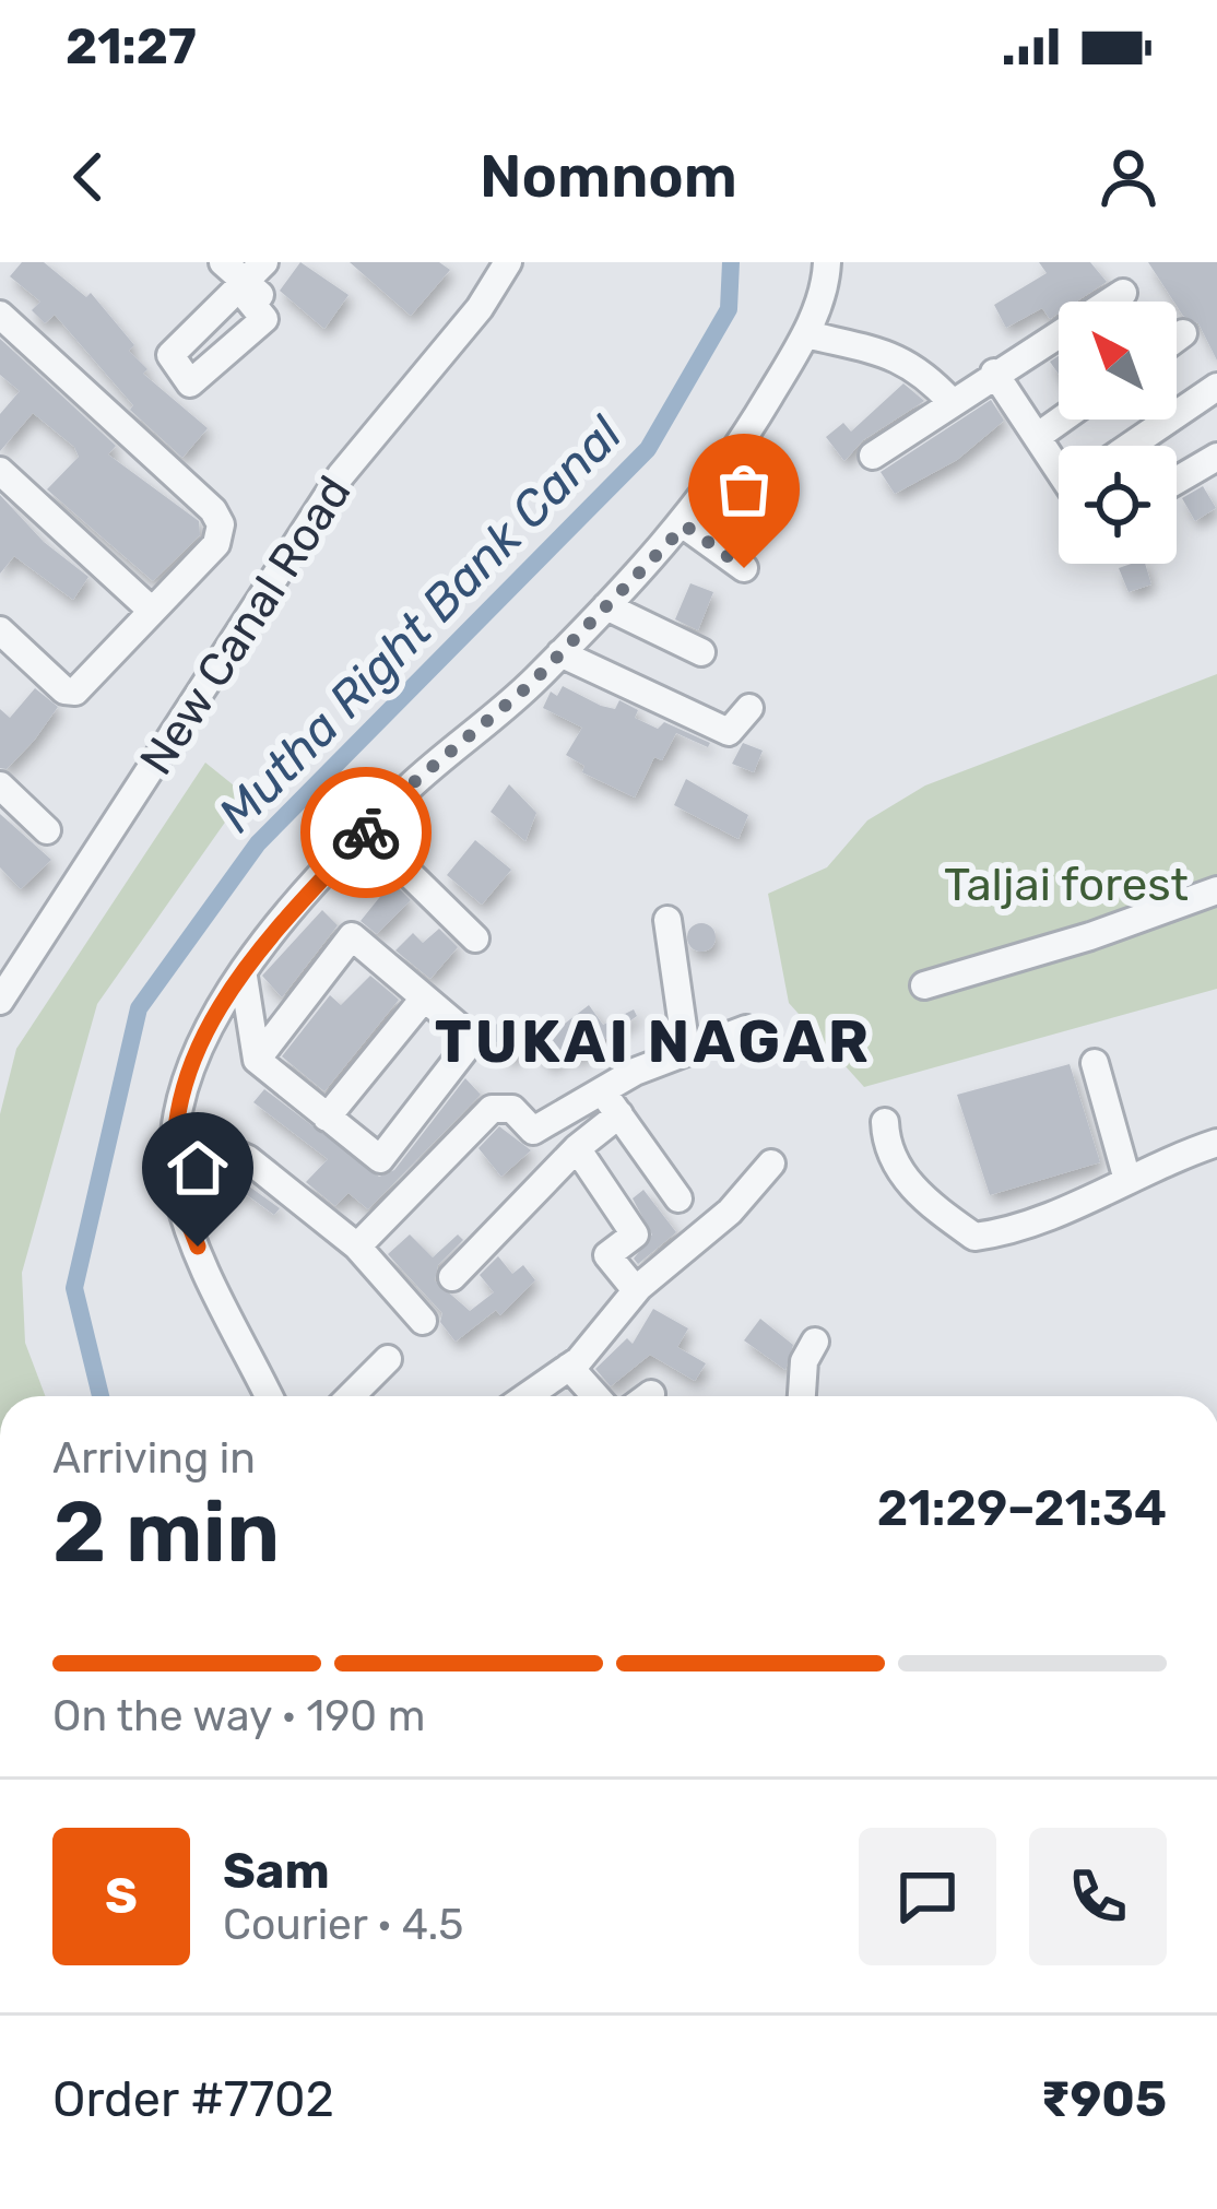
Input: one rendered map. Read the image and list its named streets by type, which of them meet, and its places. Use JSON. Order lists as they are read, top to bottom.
{
  "streets": {
    "street": ["New Canal Road"]
  },
  "districts": ["TUKAI NAGAR"],
  "water": ["Mutha Right Bank Canal"],
  "parks": ["Taljai forest"],
  "north": "top left",
  "page": {
    "status": "21:27",
    "header": "Nomnom",
    "heading": ["2 min", "Arriving in", "21:29–21:34"],
    "panel": [
      "Sam",
      "Courier · 4.5",
      "Order #7702",
      "₹905"
    ],
    "bar": "On the way · 190 m",
    "round": "S"
  }
}
